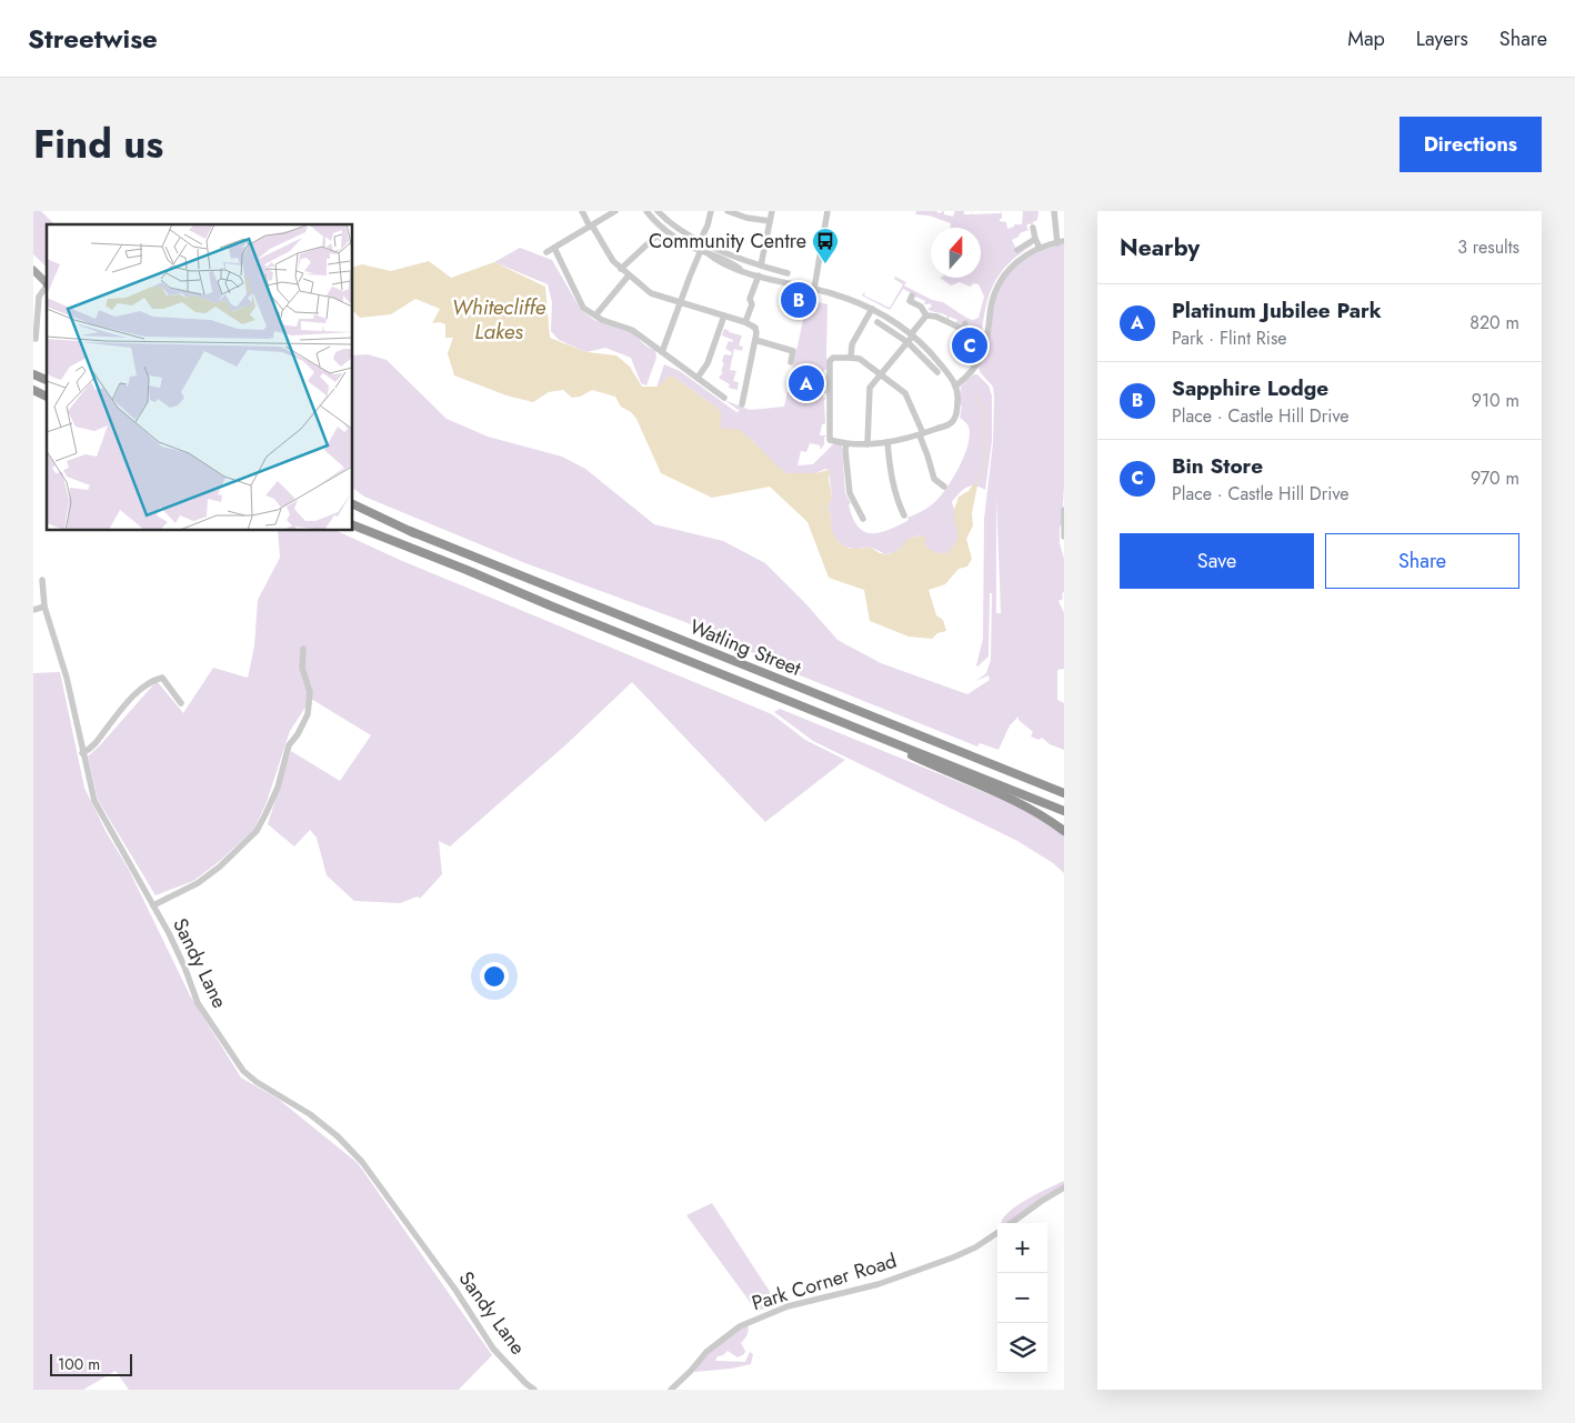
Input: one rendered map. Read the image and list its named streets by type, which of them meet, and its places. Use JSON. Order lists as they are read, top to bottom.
{
  "streets": {
    "highway": ["Watling Street"],
    "street": ["Sandy Lane", "Park Corner Road"]
  },
  "water": ["Whitecliffe Lakes"],
  "places": {
    "bus stop": ["Community Centre"]
  },
  "scale_bar": "100 m",
  "north": "top",
  "page": {
    "header": "Streetwise",
    "nav": ["Map", "Layers", "Share"],
    "title": "Find us",
    "buttons": [
      "Directions",
      ["Save", "Share"]
    ],
    "heading": ["Nearby", "3 results"],
    "pins": ["B", "C", "A"],
    "list": [
      {
        "mark": "A",
        "name": "Platinum Jubilee Park",
        "note": "Park · Flint Rise",
        "value": "820 m"
      },
      {
        "mark": "B",
        "name": "Sapphire Lodge",
        "note": "Place · Castle Hill Drive",
        "value": "910 m"
      },
      {
        "mark": "C",
        "name": "Bin Store",
        "note": "Place · Castle Hill Drive",
        "value": "970 m"
      }
    ],
    "map_buttons": ["+", "−"],
    "scale": "100 m"
  }
}
